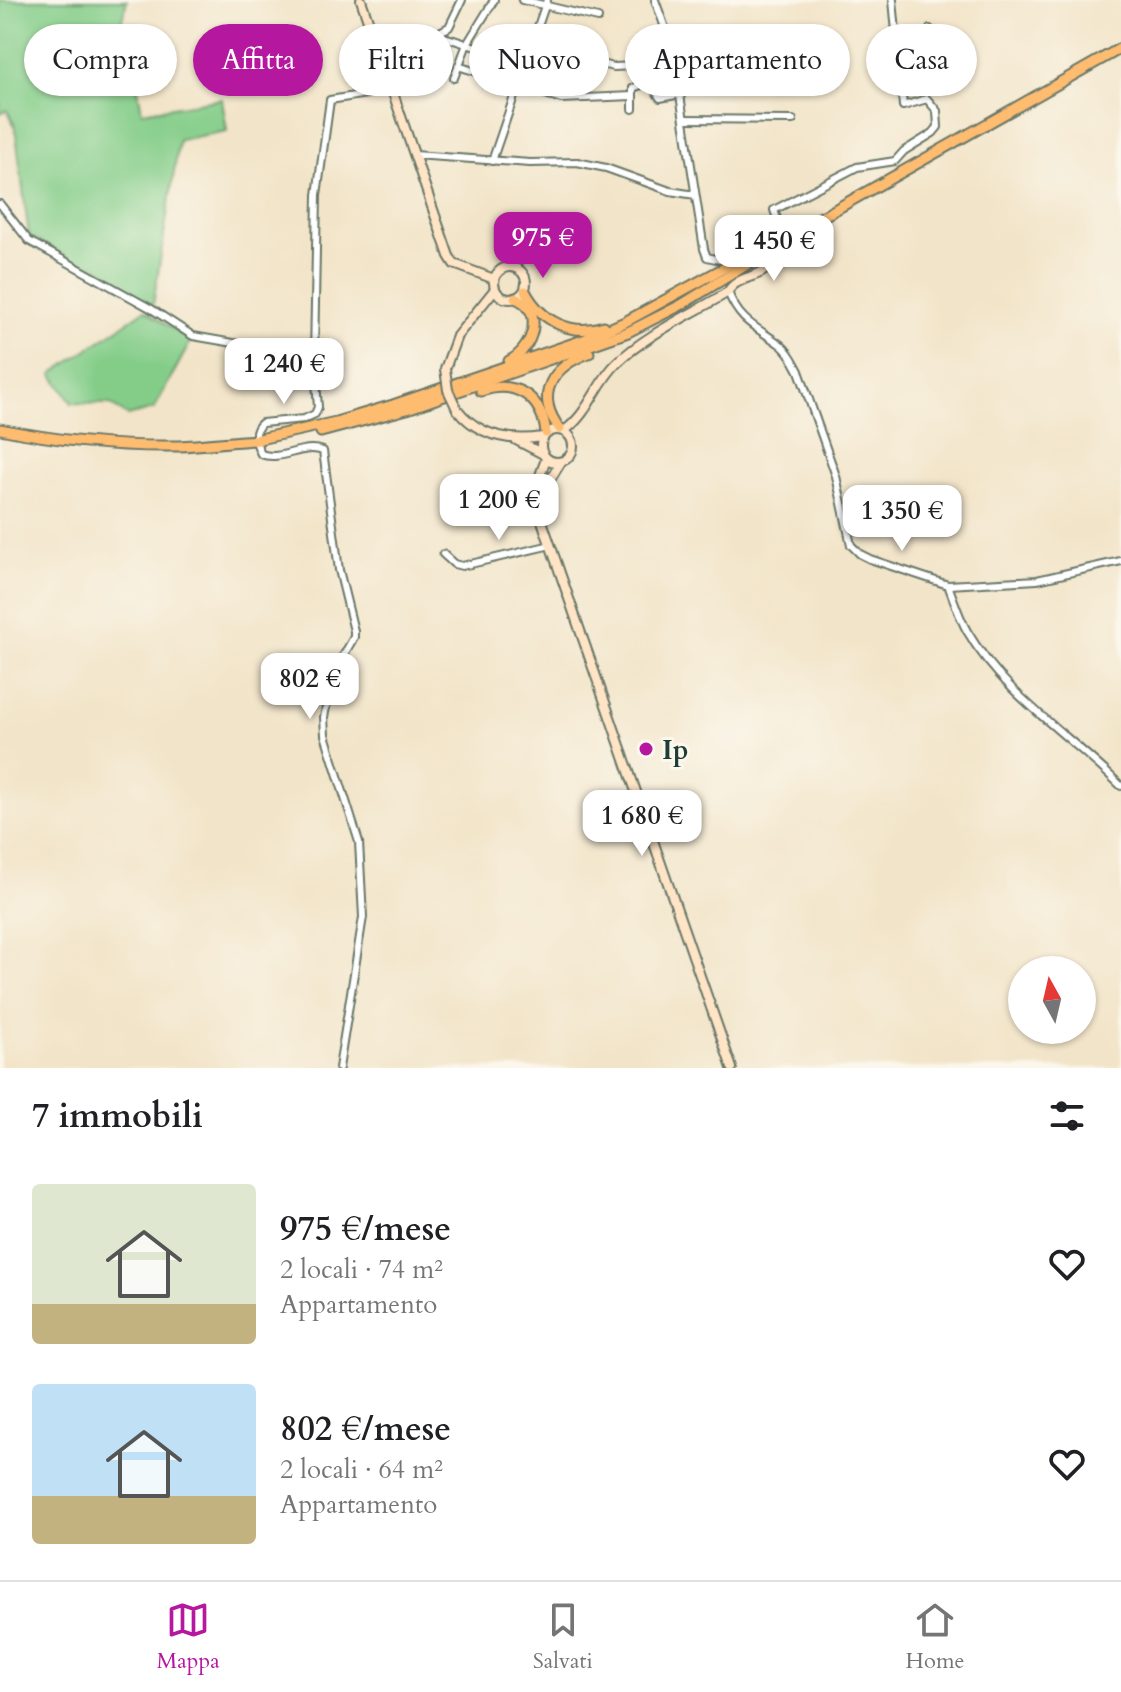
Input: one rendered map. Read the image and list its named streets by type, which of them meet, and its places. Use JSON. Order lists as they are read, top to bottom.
{
  "places": ["Ip"],
  "north": "top",
  "page": {
    "chip": [
      "Compra",
      "Affitta",
      "Filtri",
      "Nuovo",
      "Appartamento",
      "Casa"
    ],
    "price": [
      "975 €",
      "1 450 €",
      "1 240 €",
      "1 200 €",
      "1 350 €",
      "802 €",
      "1 680 €"
    ],
    "heading": "7 immobili",
    "list": [
      {
        "name": "975 €/mese",
        "note": "2 locali · 74 m² · Appartamento"
      },
      {
        "name": "802 €/mese",
        "note": "2 locali · 64 m² · Appartamento"
      }
    ],
    "tabs": ["Mappa", "Salvati", "Home"]
  }
}
